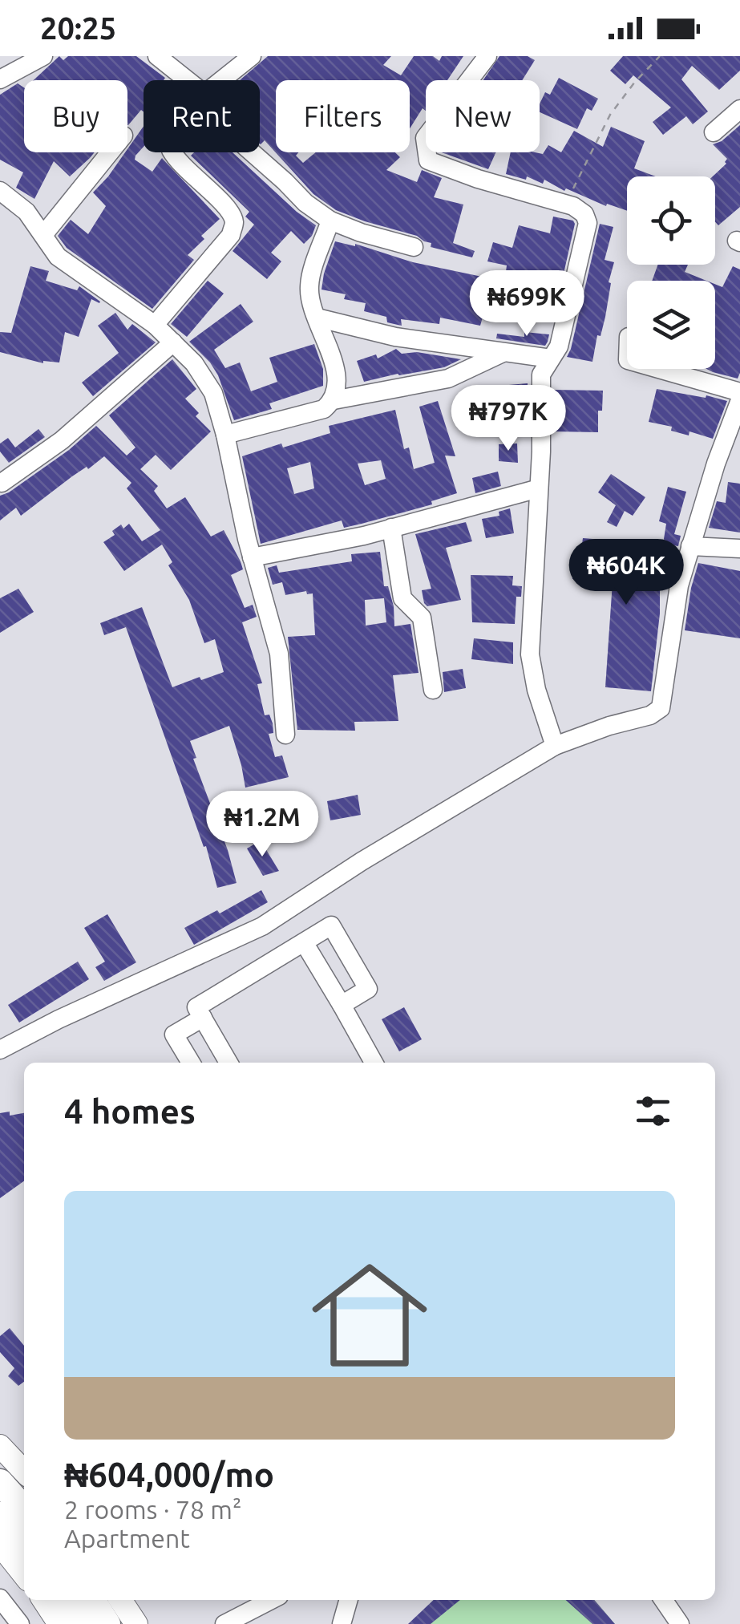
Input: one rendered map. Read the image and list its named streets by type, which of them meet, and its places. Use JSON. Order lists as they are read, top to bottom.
{
  "page": {
    "status": "20:25",
    "chip": [
      "Buy",
      "Rent",
      "Filters",
      "New"
    ],
    "price": [
      "₦699K",
      "₦797K",
      "₦604K",
      "₦1.2M"
    ],
    "heading": "4 homes",
    "list": [
      {
        "name": "₦604,000/mo",
        "note": "2 rooms · 78 m² · Apartment"
      }
    ]
  }
}
